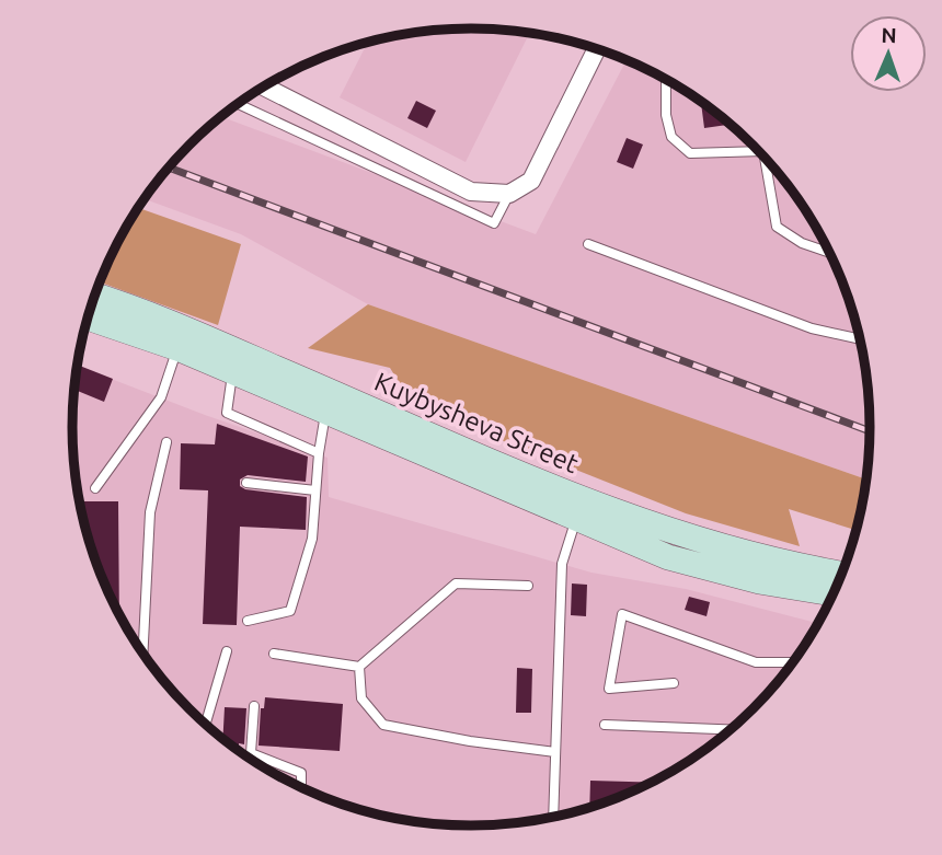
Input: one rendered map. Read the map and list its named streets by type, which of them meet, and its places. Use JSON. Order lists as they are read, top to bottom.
{
  "streets": {
    "main road": ["Kuybysheva Street"]
  },
  "north": "top"
}
